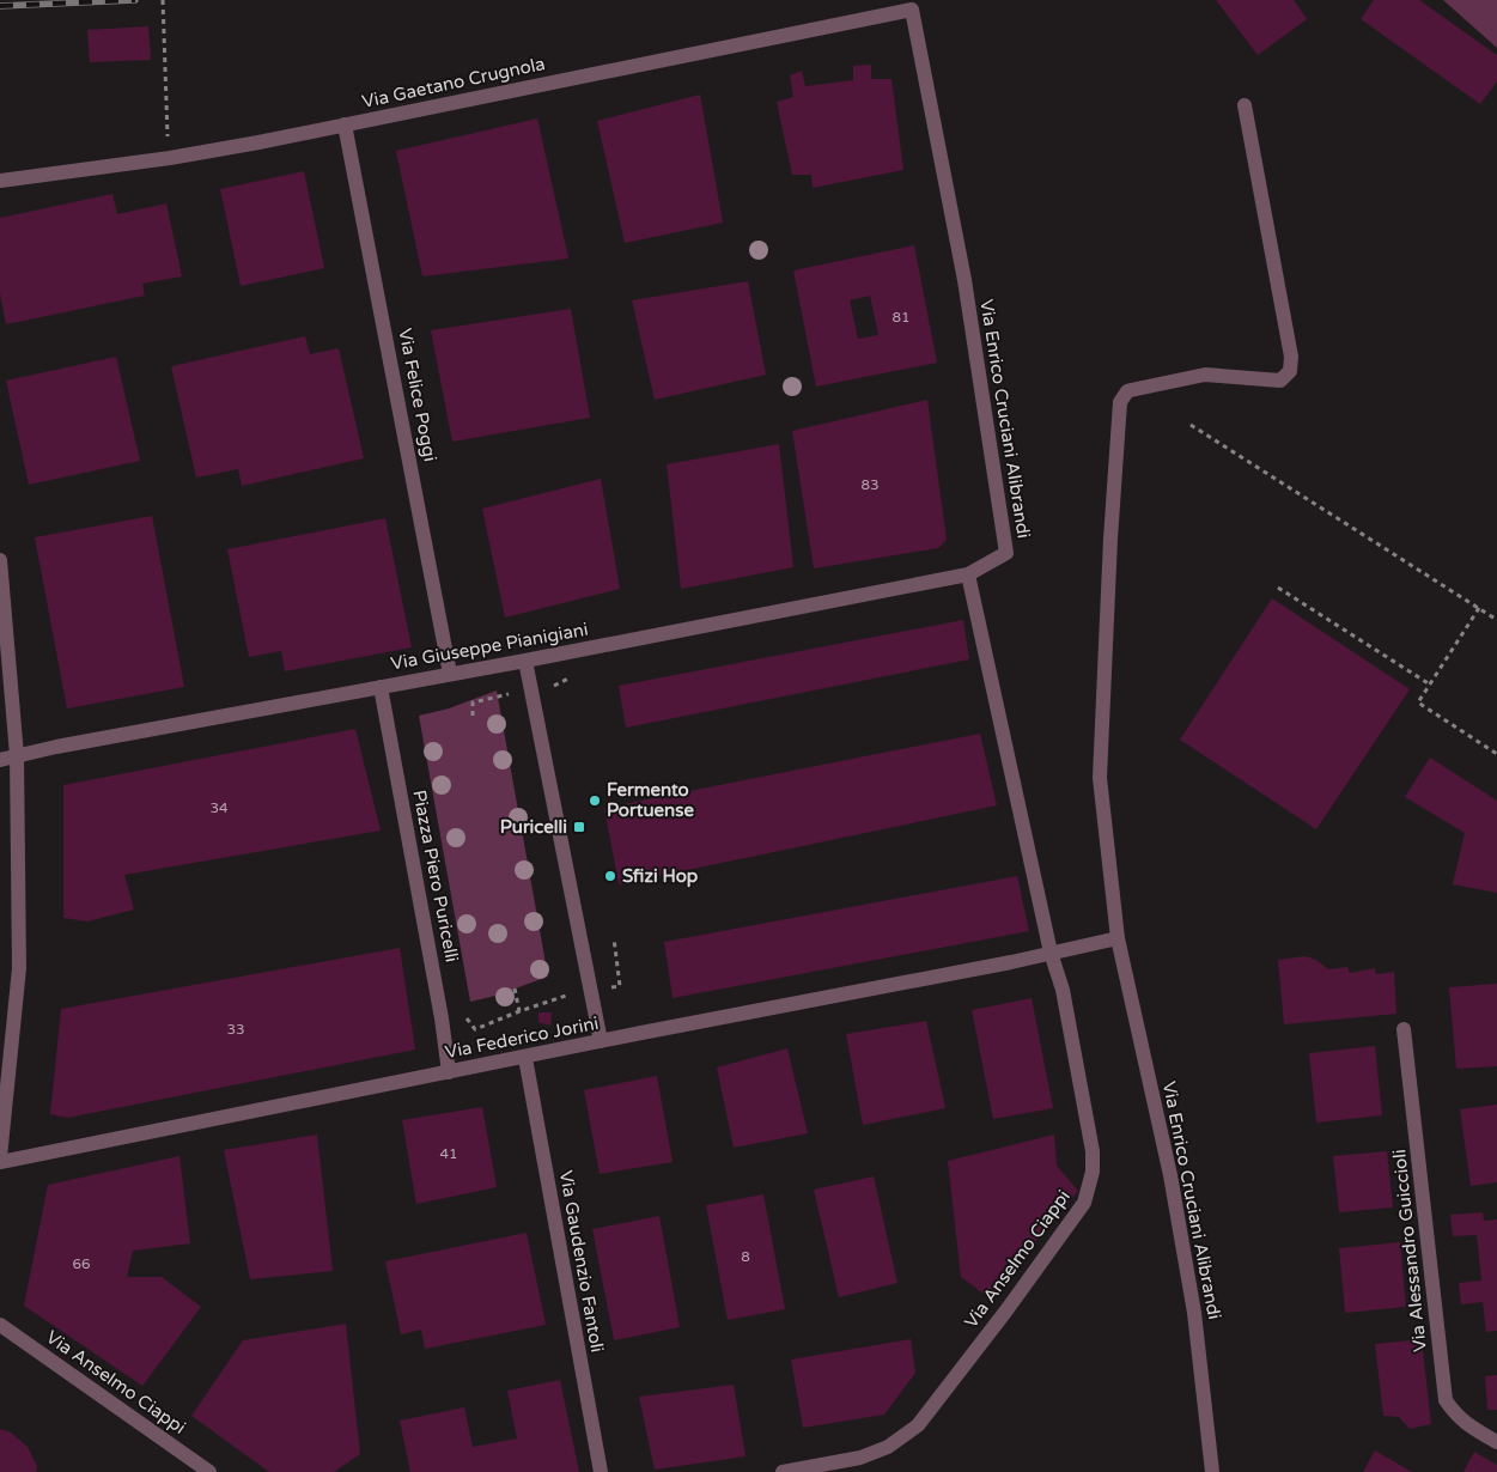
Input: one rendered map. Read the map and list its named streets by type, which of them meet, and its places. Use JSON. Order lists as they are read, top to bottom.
{
  "streets": {
    "street": [
      "Via Gaetano Crugnola",
      "Via Felice Poggi",
      "Via Enrico Cruciani Alibrandi",
      "Via Giuseppe Pianigiani",
      "Piazza Piero Puricelli",
      "Via Federico Jorini",
      "Via Alessandro Guiccioli",
      "Via Anselmo Ciappi",
      "Via Gaudenzio Fantoli"
    ]
  },
  "crossings": [
    ["Via Gaetano Crugnola", "Via Felice Poggi"],
    ["Via Gaetano Crugnola", "Via Enrico Cruciani Alibrandi"],
    ["Via Felice Poggi", "Via Giuseppe Pianigiani"],
    ["Via Enrico Cruciani Alibrandi", "Via Giuseppe Pianigiani"],
    ["Via Giuseppe Pianigiani", "Piazza Piero Puricelli"],
    ["Piazza Piero Puricelli", "Via Federico Jorini"],
    ["Via Federico Jorini", "Via Anselmo Ciappi"],
    ["Via Federico Jorini", "Via Gaudenzio Fantoli"]
  ],
  "places": {
    "other": ["Fermento Portuense", "Sfizi Hop"],
    "transit": ["Puricelli"]
  },
  "house_numbers": [
    "81",
    "83",
    "34",
    "33",
    "41",
    "8",
    "66"
  ]
}
